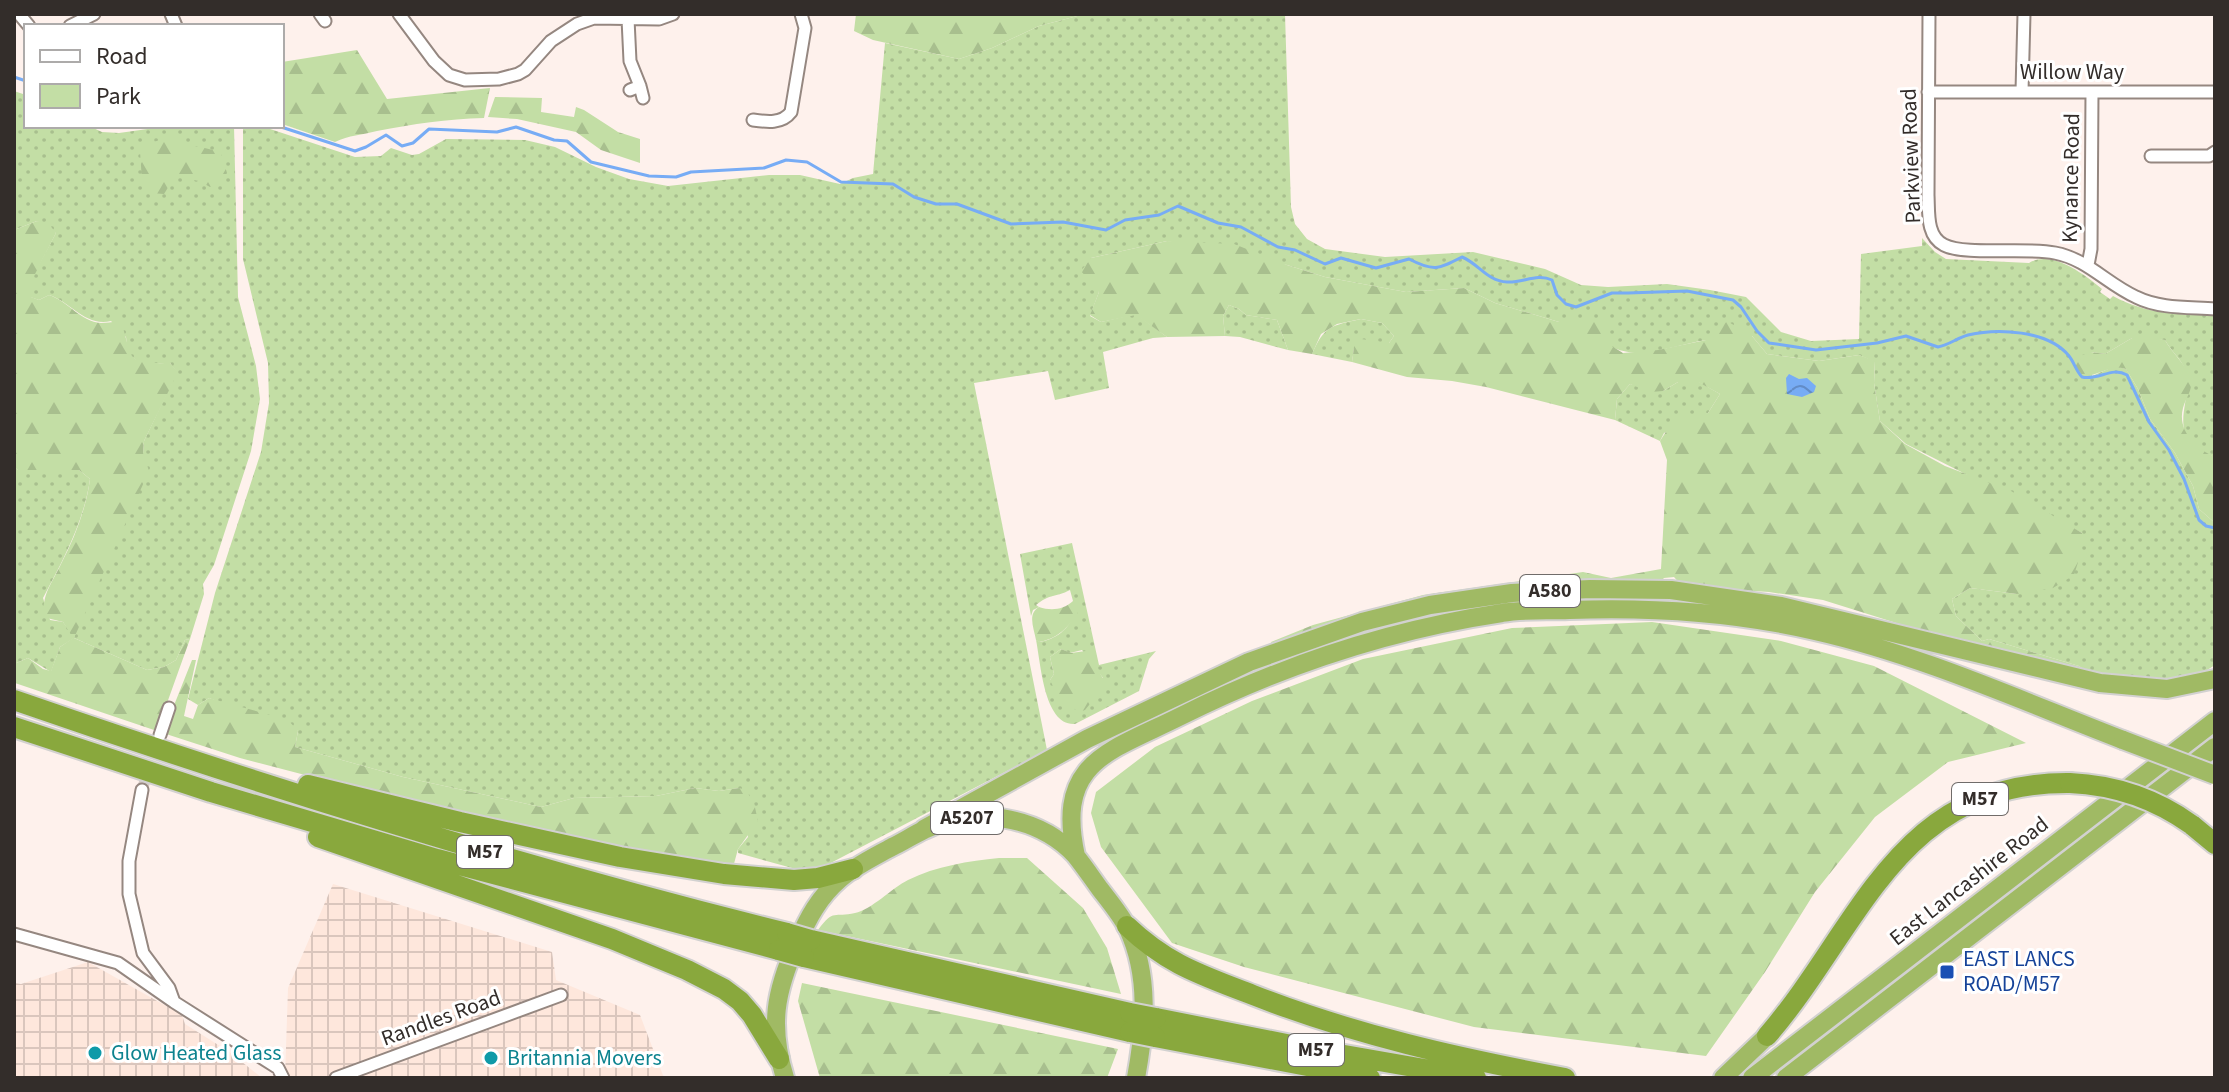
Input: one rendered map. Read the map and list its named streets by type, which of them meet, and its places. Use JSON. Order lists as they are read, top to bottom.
{
  "streets": {
    "highway": [
      "A580",
      "M57",
      "A5207",
      "East Lancashire Road"
    ],
    "street": [
      "Willow Way",
      "Parkview Road",
      "Kynance Road",
      "Randles Road"
    ]
  },
  "crossings": [
    ["Willow Way", "Parkview Road"],
    ["Willow Way", "Kynance Road"],
    ["Parkview Road", "Kynance Road"],
    ["A580", "A5207"]
  ],
  "places": {
    "transit": ["EAST LANCS ROAD/M57"],
    "other": ["Glow Heated Glass", "Britannia Movers"]
  },
  "legend": ["Road", "Park"]
}
